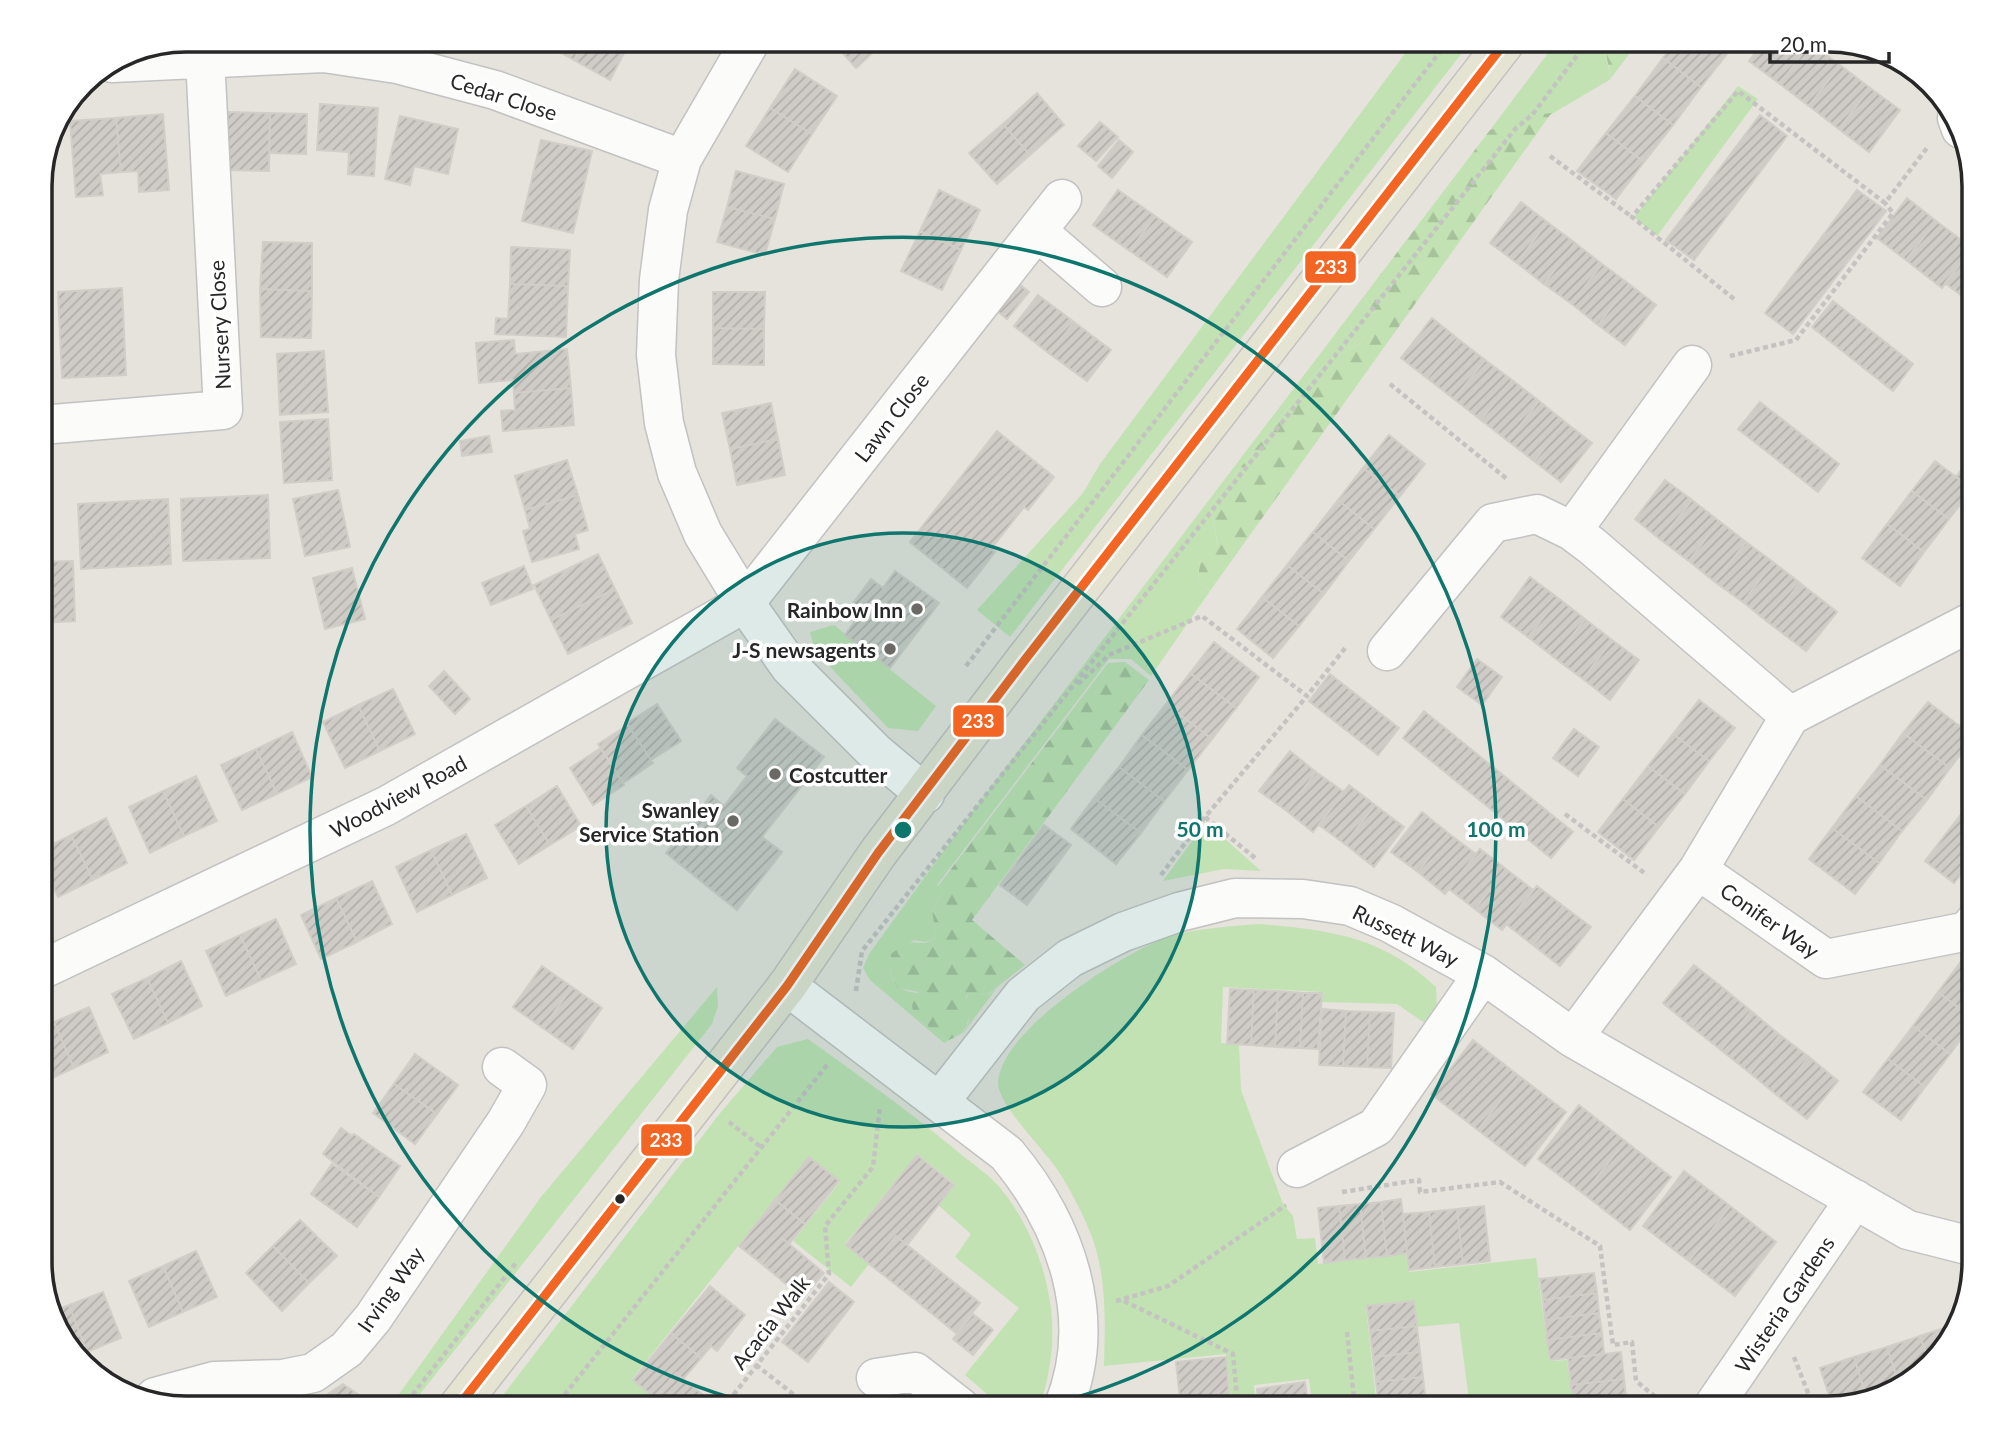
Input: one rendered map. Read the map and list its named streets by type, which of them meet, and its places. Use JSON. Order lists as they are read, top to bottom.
{
  "streets": {
    "street": [
      "Cedar Close",
      "Nursery Close",
      "Lawn Close",
      "Woodview Road",
      "Conifer Way",
      "Russett Way",
      "Irving Way",
      "Wisteria Gardens"
    ],
    "path": ["Acacia Walk"]
  },
  "crossings": [
    ["Cedar Close", "Nursery Close"],
    ["Lawn Close", "Woodview Road"],
    ["Conifer Way", "Russett Way"],
    ["Russett Way", "Wisteria Gardens"]
  ],
  "places": [
    "Rainbow Inn",
    "J-S newsagents",
    "Costcutter",
    "Swanley Service Station"
  ],
  "lines": ["transit line 233"],
  "scale_bar": "20 m",
  "rings": ["50 m", "100 m"]
}
